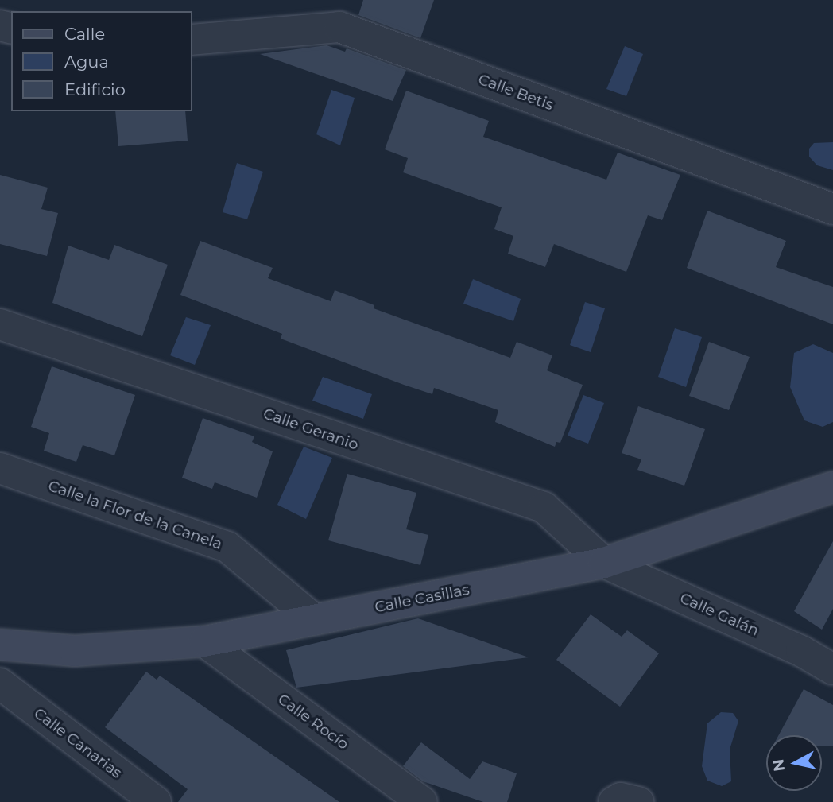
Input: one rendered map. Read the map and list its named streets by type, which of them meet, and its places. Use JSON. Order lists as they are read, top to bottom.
{
  "streets": {
    "street": [
      "Calle Betis",
      "Calle Geranio",
      "Calle la Flor de la Canela",
      "Calle Casillas",
      "Calle Galán",
      "Calle Rocío",
      "Calle Canarias"
    ]
  },
  "crossings": [
    ["Calle Geranio", "Calle Casillas"],
    ["Calle Geranio", "Calle Galán"],
    ["Calle la Flor de la Canela", "Calle Casillas"],
    ["Calle Casillas", "Calle Galán"],
    ["Calle Casillas", "Calle Rocío"]
  ],
  "legend": ["Calle", "Agua", "Edificio"],
  "north": "left"
}
